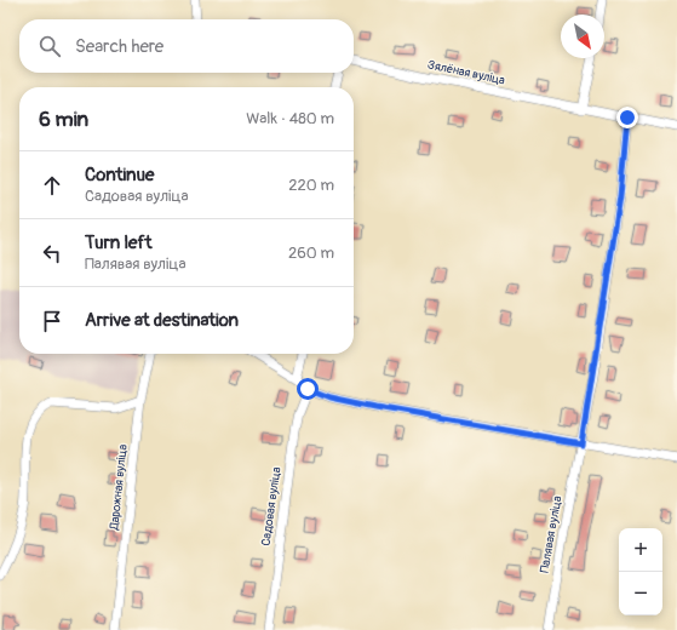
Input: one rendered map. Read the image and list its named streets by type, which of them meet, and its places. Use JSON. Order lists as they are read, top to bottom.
{
  "streets": {
    "street": [
      "Зялёная вуліца",
      "Дарожная вуліца",
      "Садовая вуліца",
      "Палявая вуліца"
    ]
  },
  "crossings": [
    ["Зялёная вуліца", "Палявая вуліца"]
  ],
  "north": "bottom right",
  "page": {
    "search": "Search here",
    "heading": ["6 min", "Walk · 480 m"],
    "list": [
      ["Continue", "Садовая вуліца", "220 m"],
      ["Turn left", "Палявая вуліца", "260 m"],
      "Arrive at destination"
    ],
    "map_buttons": ["+", "−"]
  }
}
